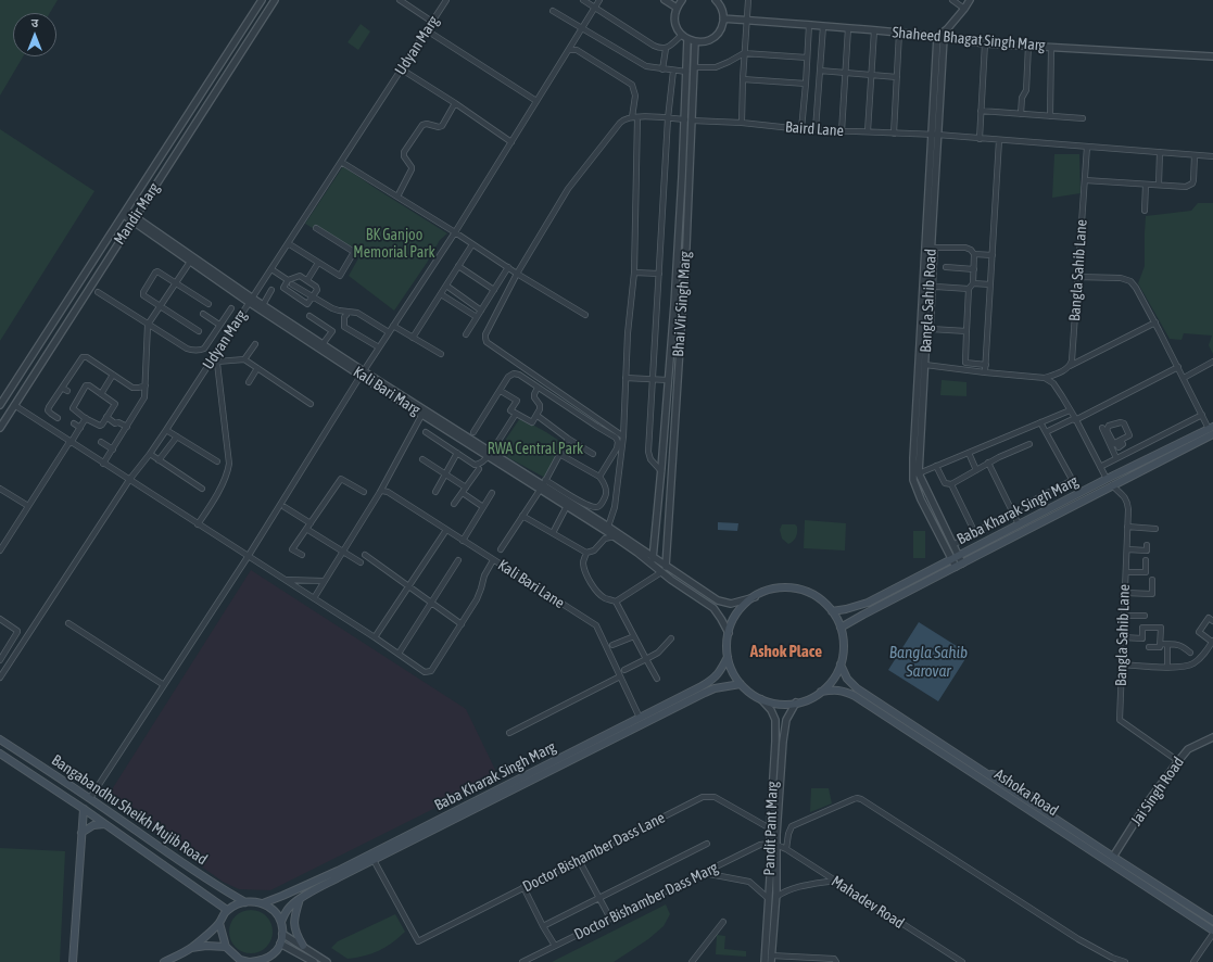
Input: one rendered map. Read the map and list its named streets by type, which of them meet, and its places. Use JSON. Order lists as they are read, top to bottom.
{
  "streets": {
    "main road": ["Baba Kharak Singh Marg", "Ashoka Road", "Bangabandhu Sheikh Mujib Road"],
    "street": [
      "Shaheed Bhagat Singh Marg",
      "Udyan Marg",
      "Baird Lane",
      "Mandir Marg",
      "Bangla Sahib Lane",
      "Bangla Sahib Road",
      "Bhai Vir Singh Marg",
      "Kali Bari Marg",
      "Kali Bari Lane",
      "Jai Singh Road",
      "Pandit Pant Marg",
      "Doctor Bishamber Dass Lane",
      "Doctor Bishamber Dass Marg",
      "Mahadev Road"
    ]
  },
  "crossings": [
    ["Shaheed Bhagat Singh Marg", "Bangla Sahib Road"],
    ["Udyan Marg", "Kali Bari Marg"],
    ["Baird Lane", "Bangla Sahib Lane"],
    ["Baird Lane", "Bangla Sahib Road"],
    ["Baird Lane", "Bhai Vir Singh Marg"],
    ["Mandir Marg", "Kali Bari Marg"],
    ["Bangla Sahib Lane", "Baba Kharak Singh Marg"],
    ["Bangla Sahib Lane", "Jai Singh Road"],
    ["Bangla Sahib Road", "Baba Kharak Singh Marg"],
    ["Bhai Vir Singh Marg", "Kali Bari Marg"],
    ["Kali Bari Marg", "Baba Kharak Singh Marg"],
    ["Kali Bari Marg", "Ashoka Road"],
    ["Kali Bari Marg", "Pandit Pant Marg"],
    ["Baba Kharak Singh Marg", "Kali Bari Lane"],
    ["Baba Kharak Singh Marg", "Ashoka Road"],
    ["Baba Kharak Singh Marg", "Bangabandhu Sheikh Mujib Road"],
    ["Baba Kharak Singh Marg", "Pandit Pant Marg"],
    ["Baba Kharak Singh Marg", "Doctor Bishamber Dass Lane"],
    ["Jai Singh Road", "Ashoka Road"],
    ["Ashoka Road", "Pandit Pant Marg"],
    ["Pandit Pant Marg", "Doctor Bishamber Dass Lane"],
    ["Pandit Pant Marg", "Doctor Bishamber Dass Marg"],
    ["Pandit Pant Marg", "Mahadev Road"],
    ["Doctor Bishamber Dass Marg", "Mahadev Road"]
  ],
  "districts": ["Ashok Place"],
  "water": ["Bangla Sahib Sarovar"],
  "parks": ["BK Ganjoo Memorial Park", "RWA Central Park"],
  "north": "top"
}
